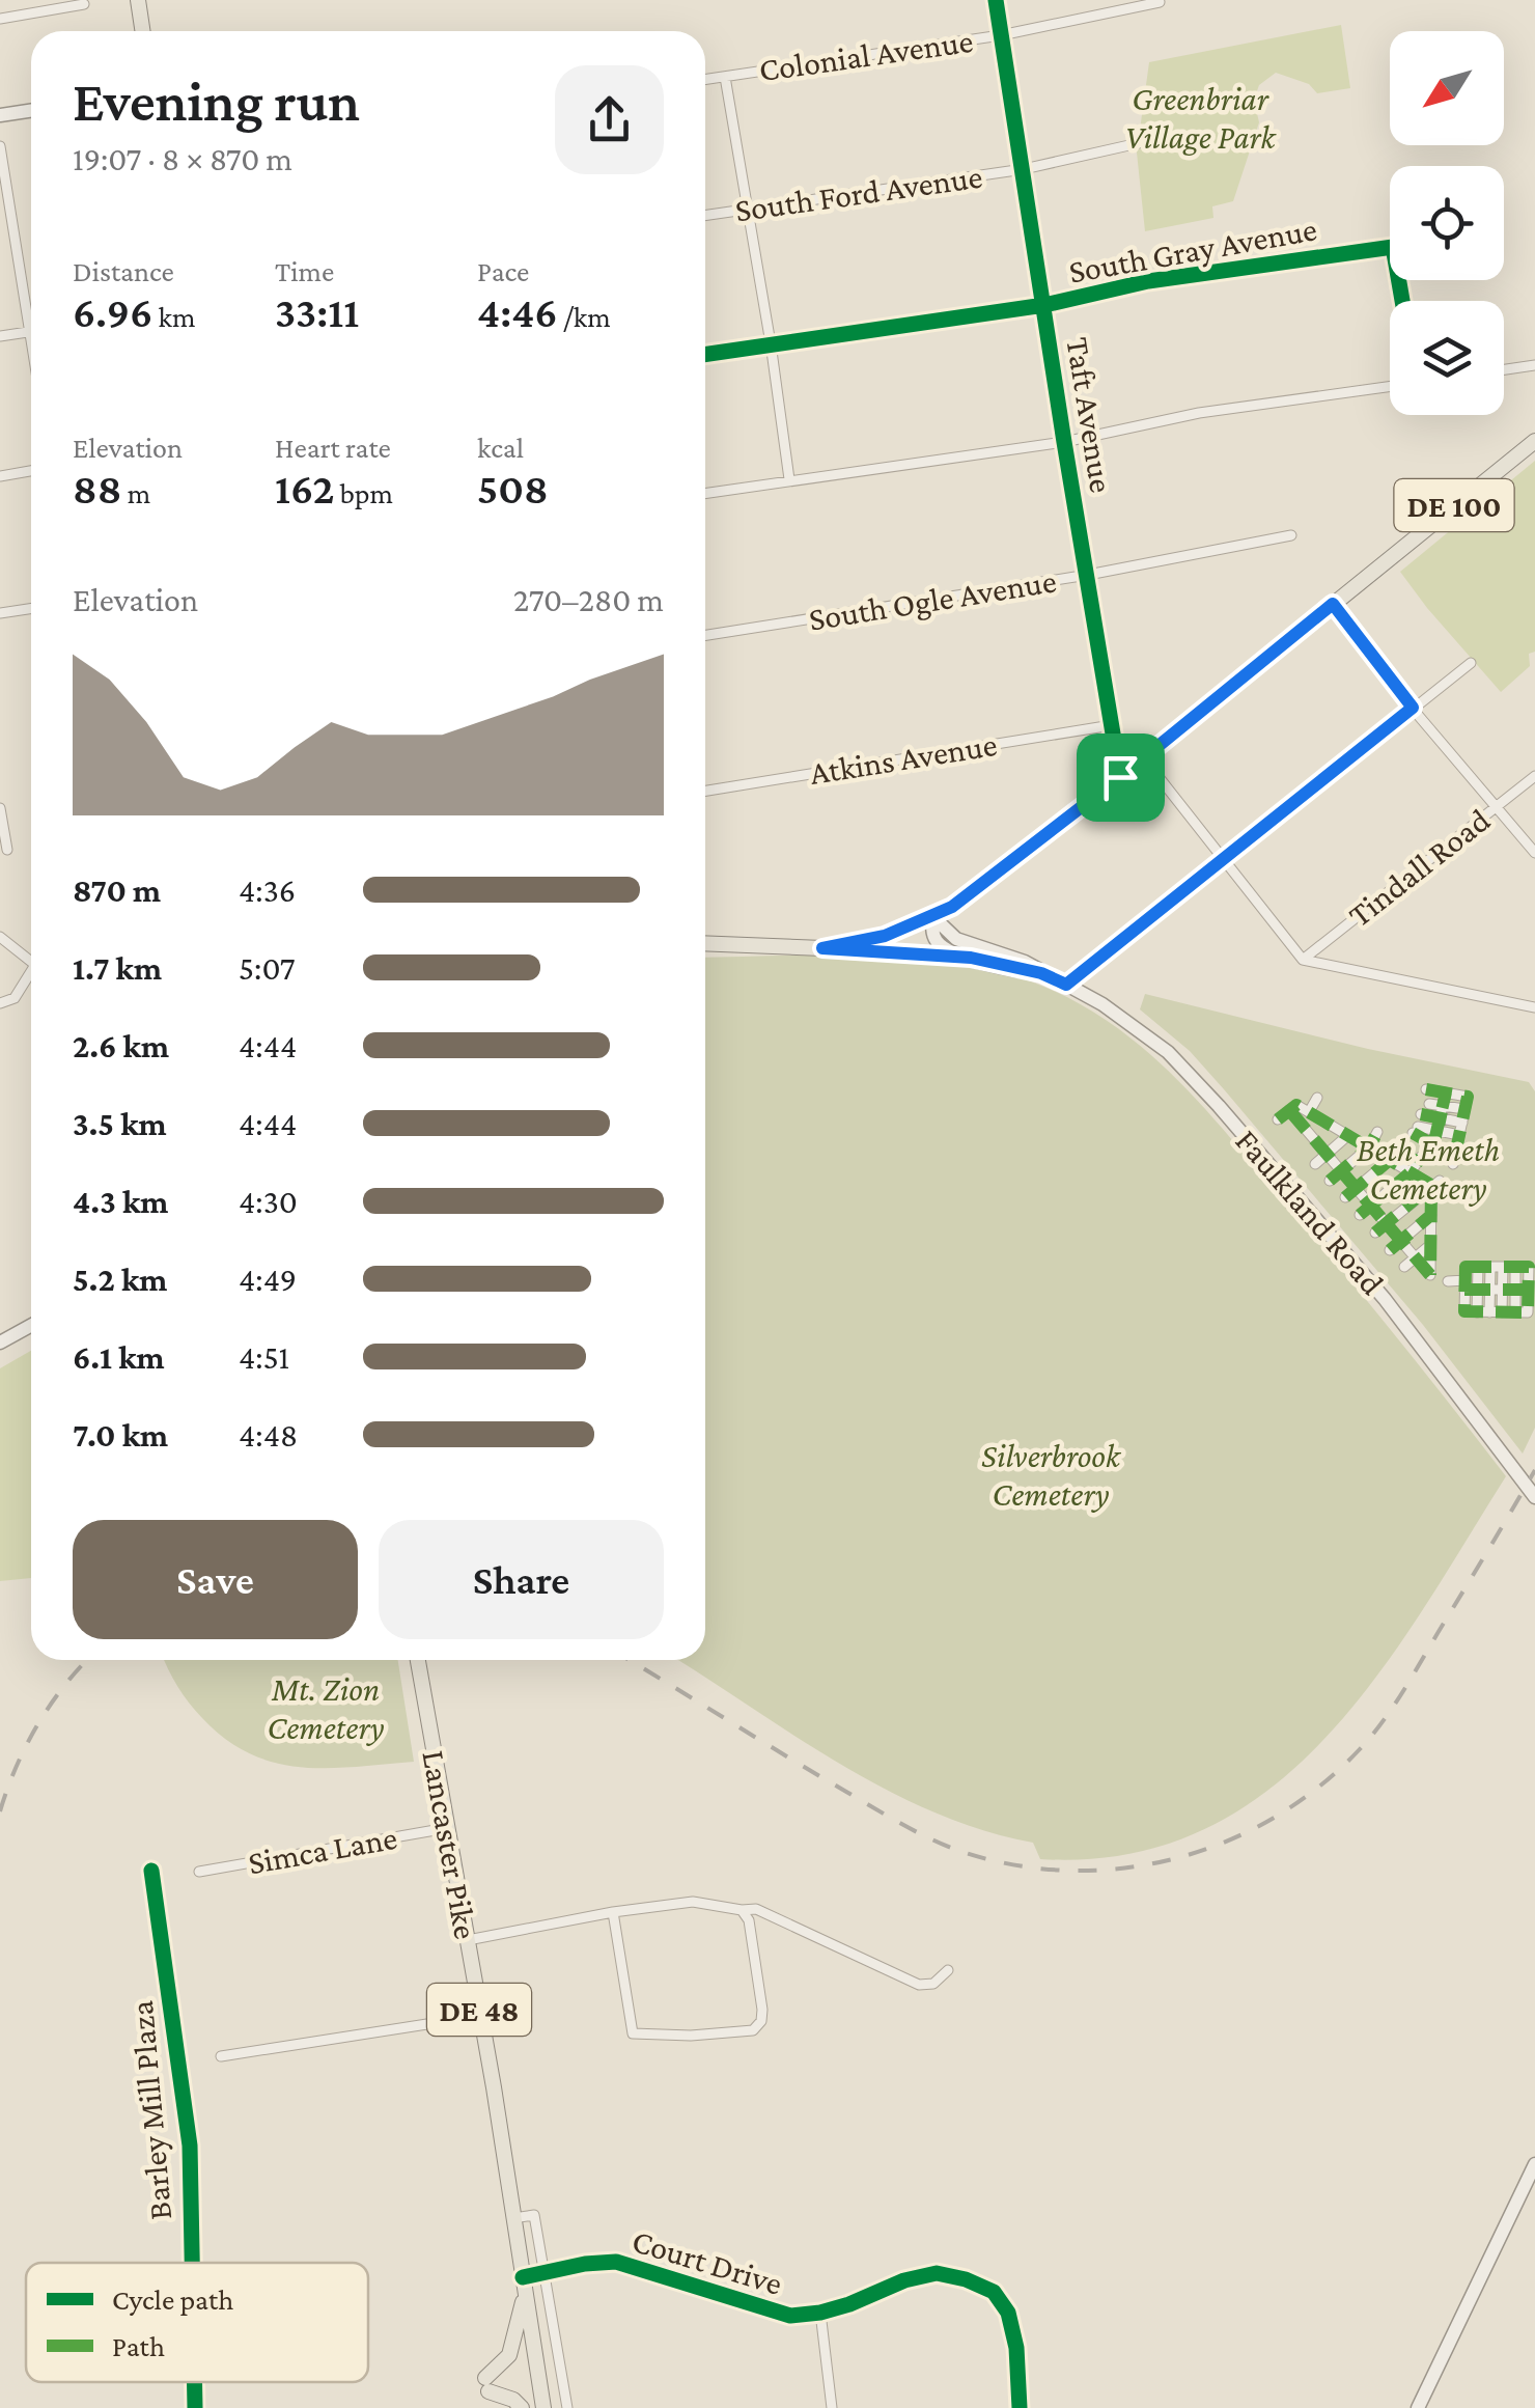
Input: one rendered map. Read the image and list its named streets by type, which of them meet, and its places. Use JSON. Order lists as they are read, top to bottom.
{
  "streets": {
    "main road": [
      "DE 100",
      "Faulkland Road",
      "Lancaster Pike",
      "DE 48"
    ],
    "street": [
      "Colonial Avenue",
      "South Ford Avenue",
      "South Gray Avenue",
      "Taft Avenue",
      "South Ogle Avenue",
      "Atkins Avenue",
      "Tindall Road",
      "Simca Lane",
      "Barley Mill Plaza",
      "Court Drive"
    ]
  },
  "crossings": [
    ["Colonial Avenue", "Taft Avenue"],
    ["South Ford Avenue", "Taft Avenue"],
    ["South Gray Avenue", "Taft Avenue"],
    ["Taft Avenue", "DE 100"],
    ["Taft Avenue", "South Ogle Avenue"],
    ["Taft Avenue", "Atkins Avenue"],
    ["DE 100", "Faulkland Road"],
    ["Lancaster Pike", "Simca Lane"],
    ["Lancaster Pike", "Court Drive"]
  ],
  "parks": [
    "Greenbriar Village Park",
    "Beth Emeth Cemetery",
    "Silverbrook Cemetery",
    "Mt. Zion Cemetery"
  ],
  "legend": ["Cycle path", "Path"],
  "north": "bottom left",
  "page": {
    "heading": ["Evening run", "19:07 · 8 × 870 m"],
    "stats": [
      ["Distance", "6.96 km"],
      ["Time", "33:11"],
      ["Pace", "4:46 /km"],
      ["Elevation", "88 m"],
      ["Heart rate", "162 bpm"],
      ["kcal", "508"]
    ],
    "chart": ["Elevation", "270–280 m"],
    "list": [
      {
        "name": "870 m",
        "note": "4:36"
      },
      {
        "name": "1.7 km",
        "note": "5:07"
      },
      {
        "name": "2.6 km",
        "note": "4:44"
      },
      {
        "name": "3.5 km",
        "note": "4:44"
      },
      {
        "name": "4.3 km",
        "note": "4:30"
      },
      {
        "name": "5.2 km",
        "note": "4:49"
      },
      {
        "name": "6.1 km",
        "note": "4:51"
      },
      {
        "name": "7.0 km",
        "note": "4:48"
      }
    ],
    "buttons": ["Save", "Share"]
  }
}
